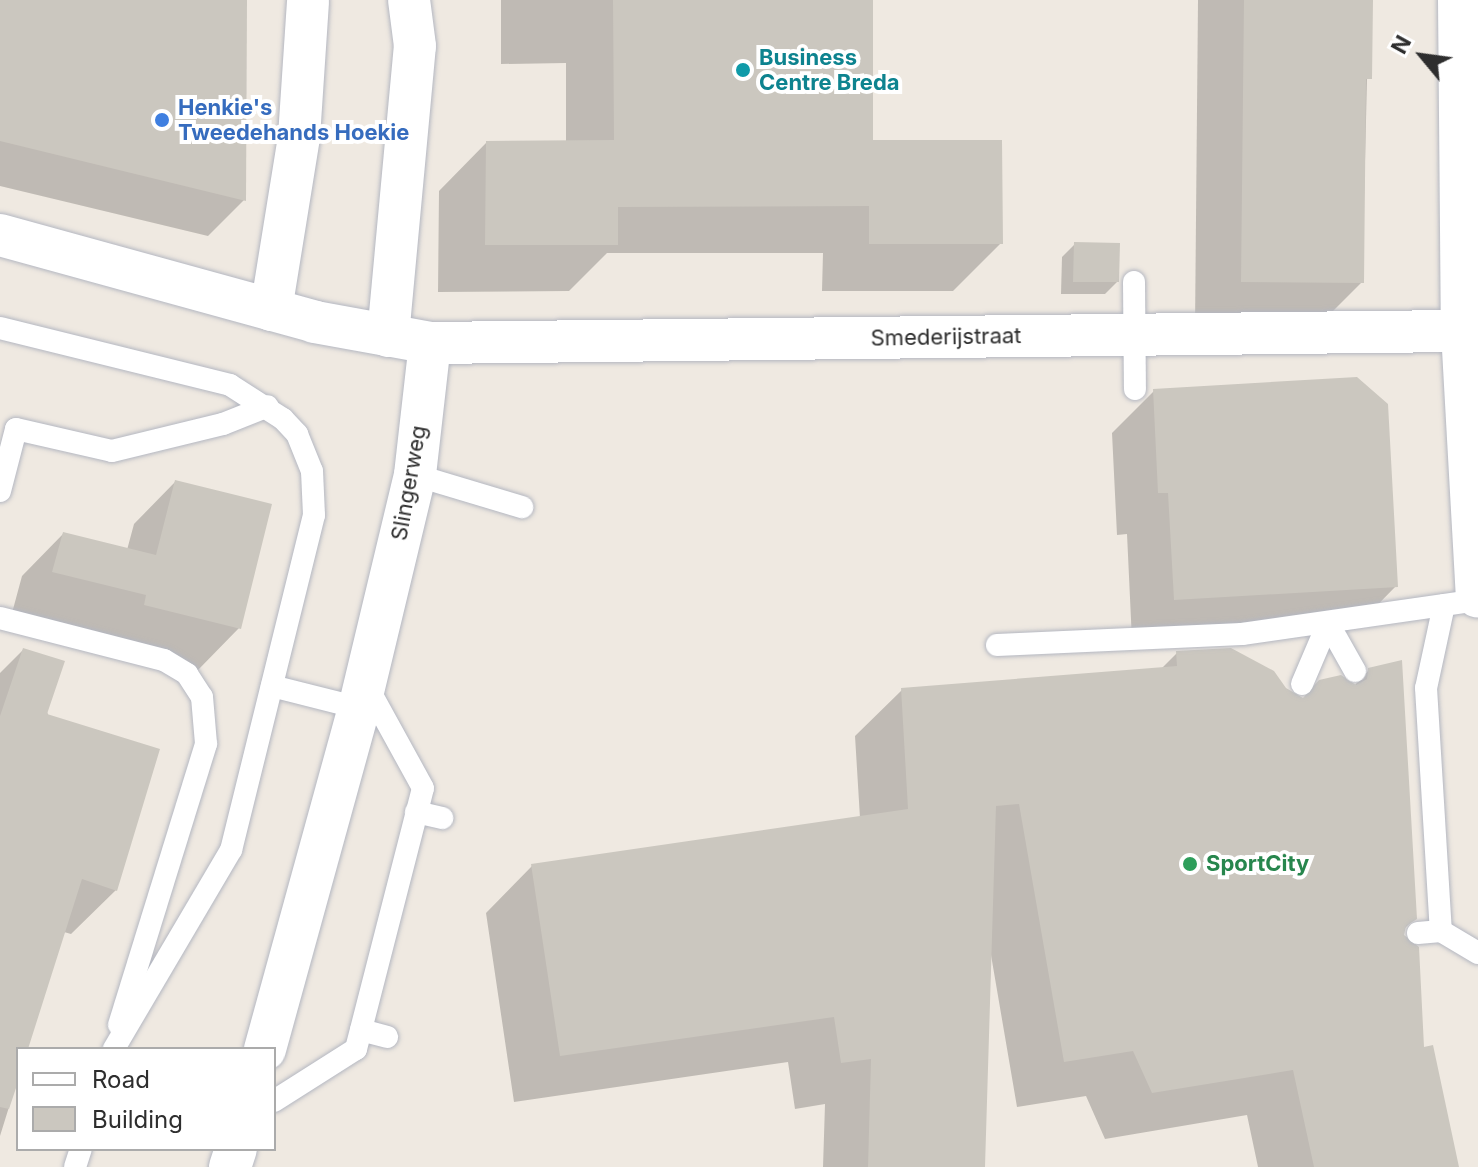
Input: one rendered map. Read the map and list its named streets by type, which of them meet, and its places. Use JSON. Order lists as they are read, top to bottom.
{
  "streets": {
    "street": ["Smederijstraat", "Slingerweg"]
  },
  "crossings": [
    ["Smederijstraat", "Slingerweg"]
  ],
  "places": ["Business Centre Breda", "Henkie's Tweedehands Hoekie", "SportCity"],
  "legend": ["Road", "Building"],
  "north": "top left"
}
